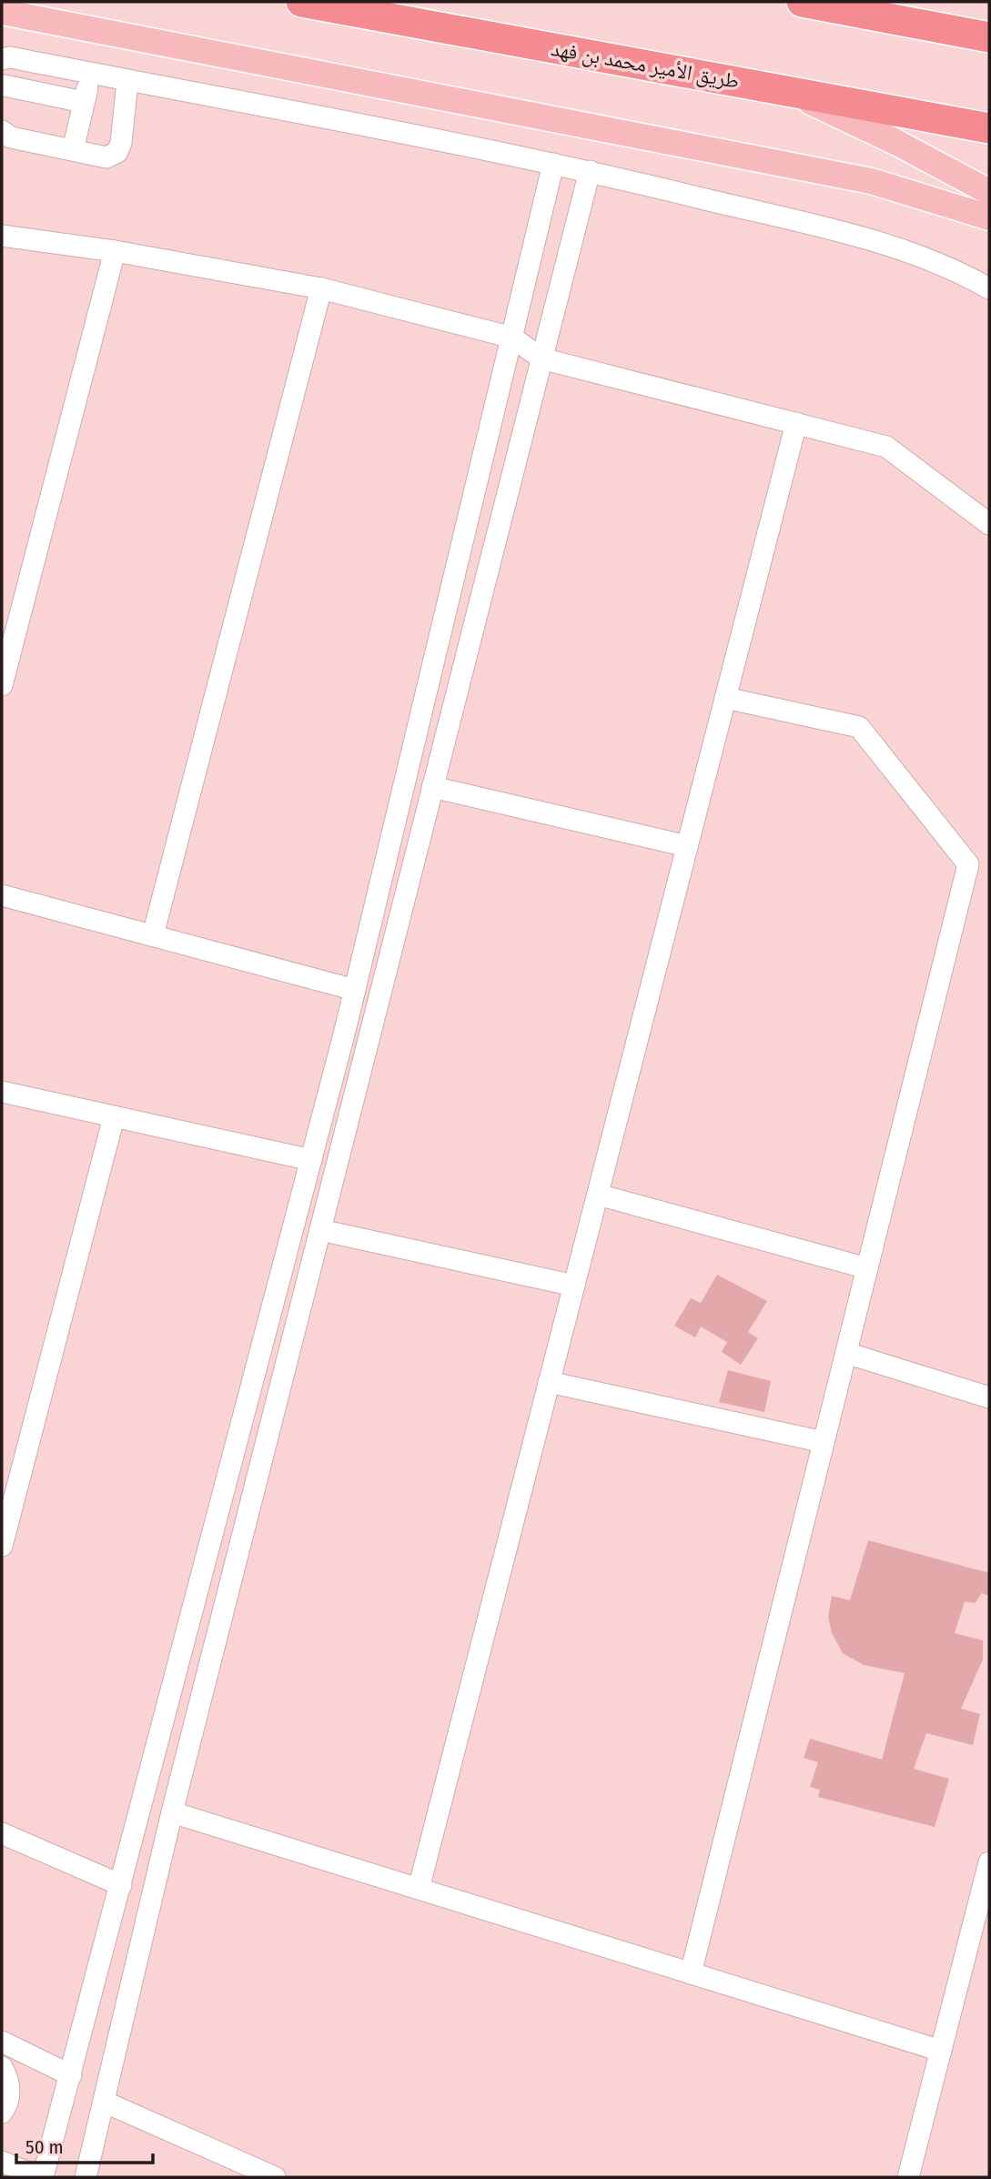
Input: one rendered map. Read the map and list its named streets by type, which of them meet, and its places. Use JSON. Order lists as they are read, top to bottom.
{
  "streets": {
    "highway": ["طريق الأمير محمد بن فهد"]
  },
  "scale_bar": "50 m"
}
